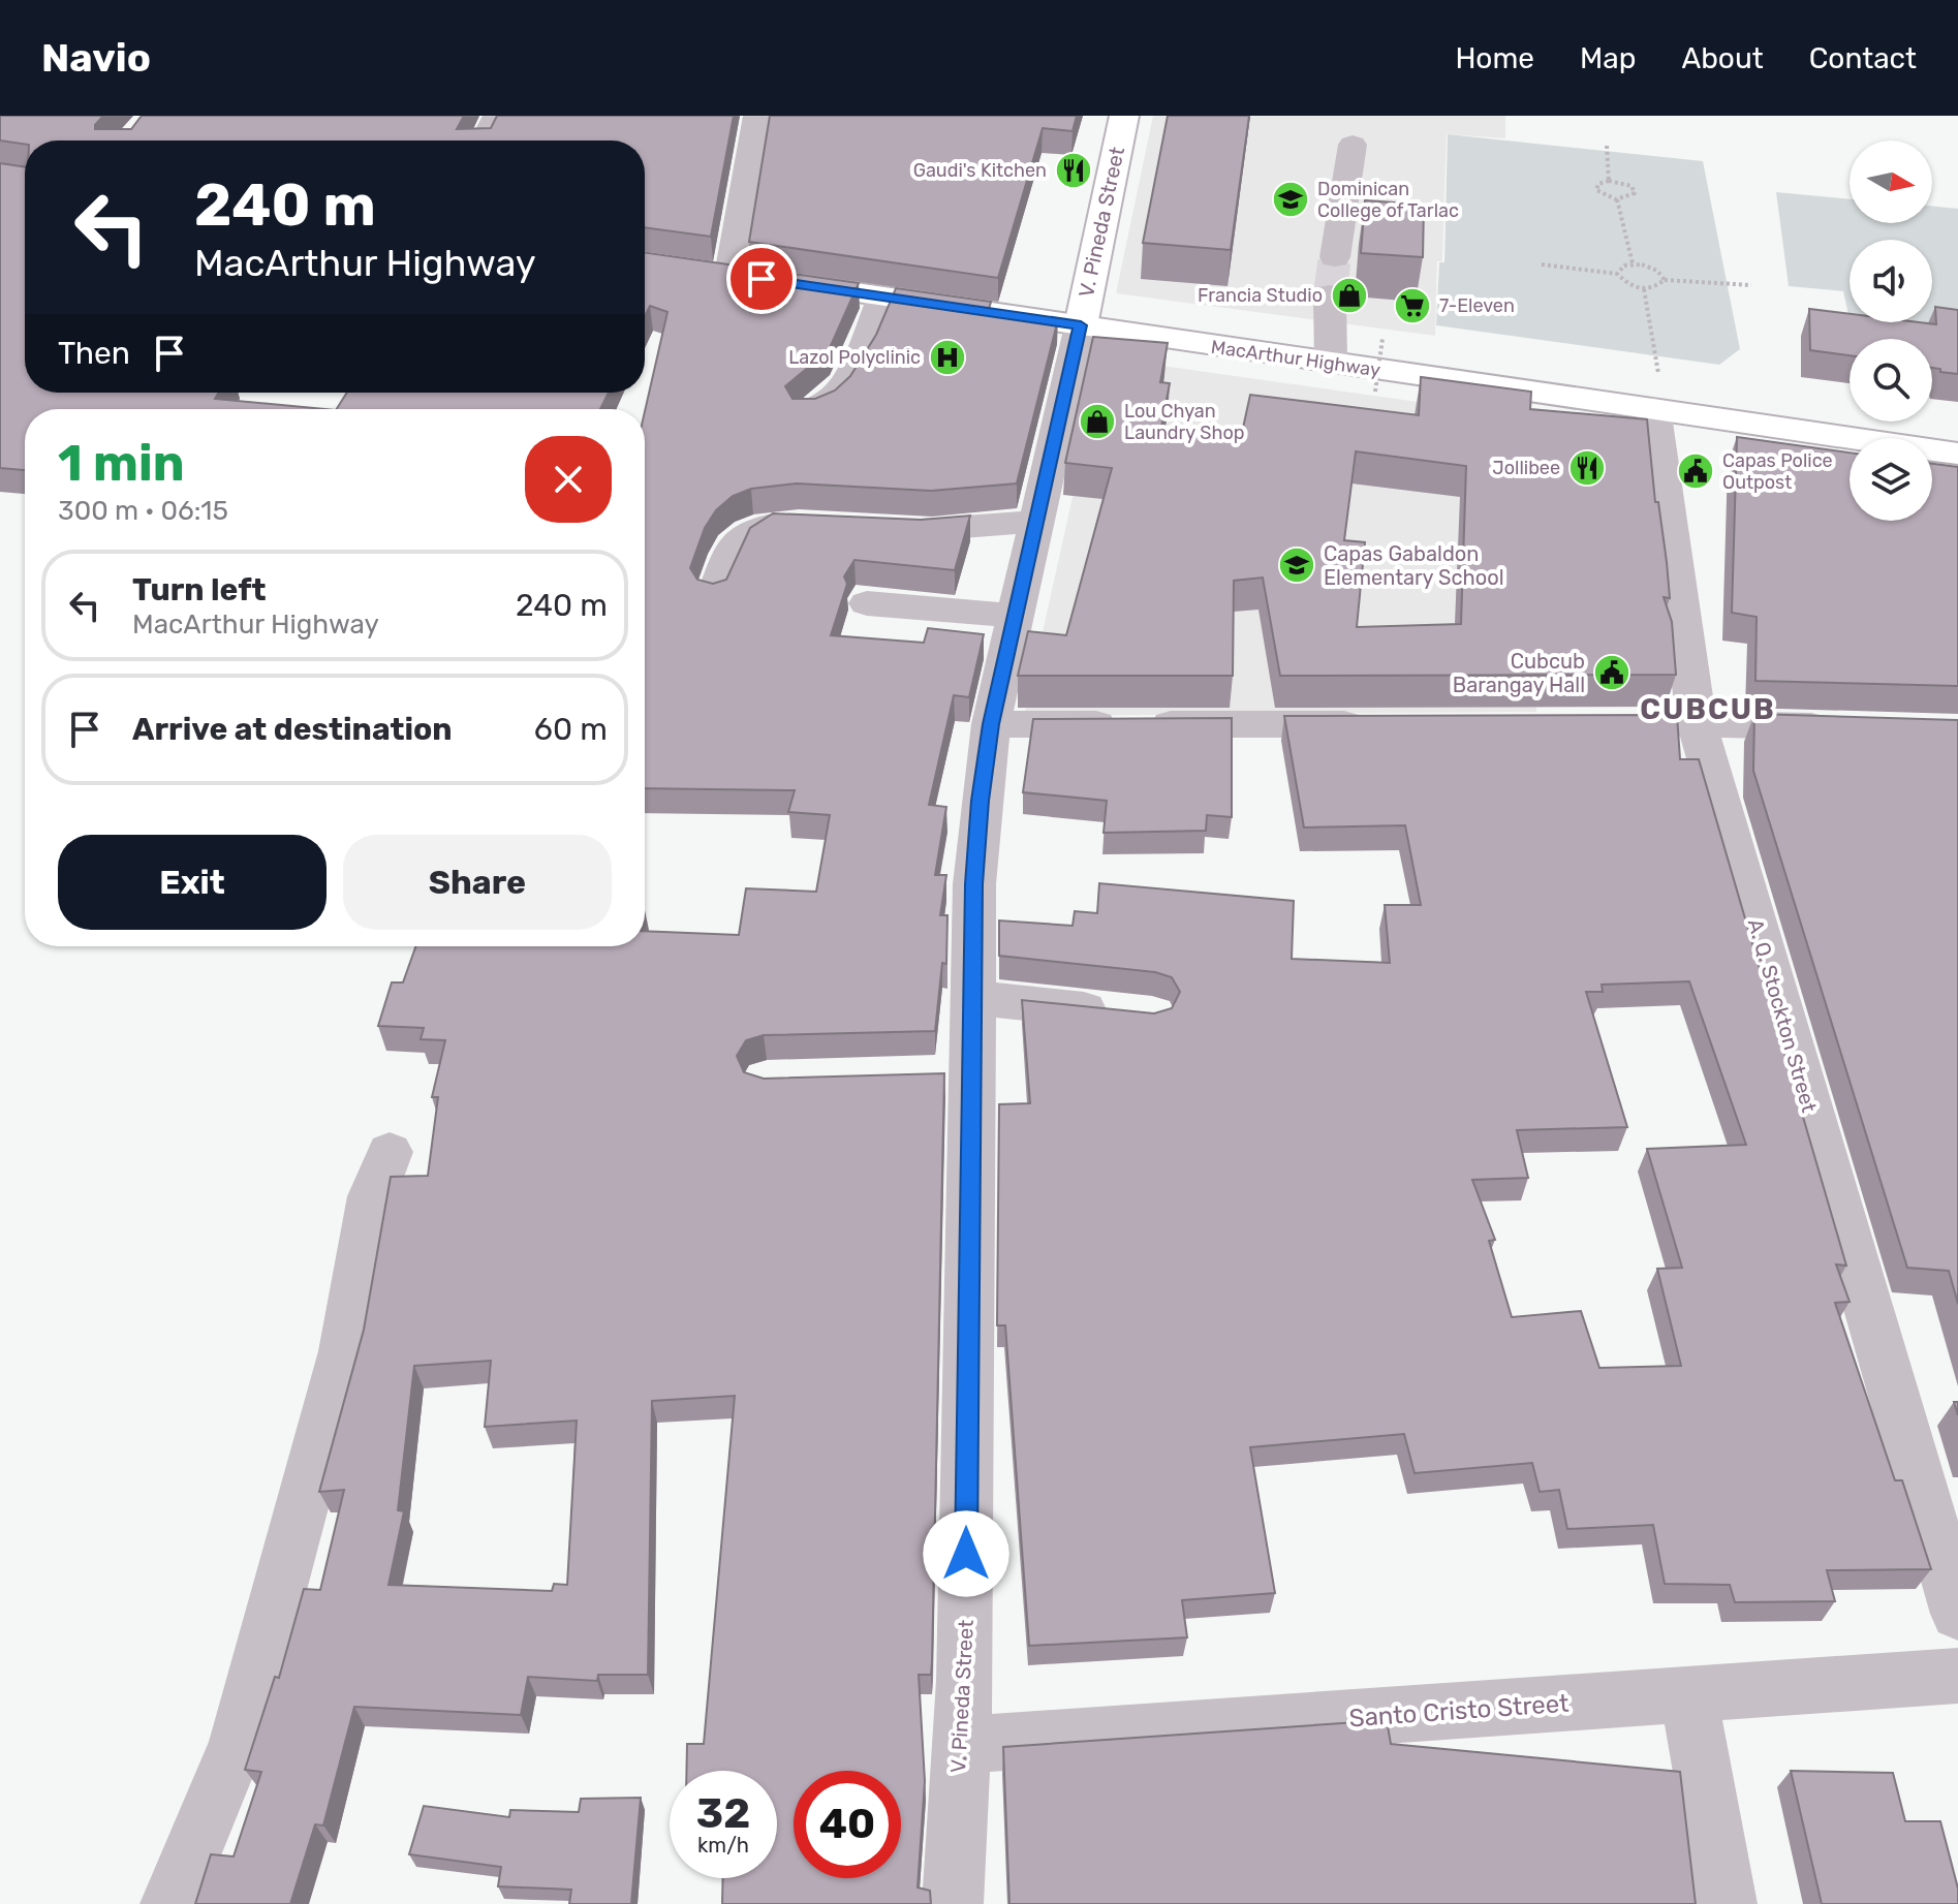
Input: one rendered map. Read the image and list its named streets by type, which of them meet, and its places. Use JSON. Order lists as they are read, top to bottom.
{
  "streets": {
    "main road": ["V. Pineda Street", "MacArthur Highway"],
    "street": ["A. Q. Stockton Street", "Santo Cristo Street"]
  },
  "crossings": [
    ["V. Pineda Street", "MacArthur Highway"],
    ["V. Pineda Street", "Santo Cristo Street"],
    ["MacArthur Highway", "A. Q. Stockton Street"]
  ],
  "districts": ["CUBCUB"],
  "places": {
    "restaurant": ["Gaudi's Kitchen", "Jollibee"],
    "school or university": ["Dominican College of Tarlac", "Capas Gabaldon Elementary School"],
    "shop": ["Francia Studio", "Lou Chyan Laundry Shop"],
    "supermarket": ["7-Eleven"],
    "hospital": ["Lazol Polyclinic"],
    "public building": ["Capas Police Outpost", "Cubcub Barangay Hall"]
  },
  "north": "right",
  "page": {
    "header": "Navio",
    "nav": [
      "Home",
      "Map",
      "About",
      "Contact"
    ],
    "turn": ["240 m", "MacArthur Highway"],
    "then": "Then",
    "heading": ["1 min", "300 m · 06:15"],
    "list": [
      {
        "name": "Turn left",
        "note": "MacArthur Highway",
        "value": "240 m"
      },
      {
        "name": "Arrive at destination",
        "value": "60 m"
      }
    ],
    "buttons": ["Exit", "Share"],
    "speed": "32 km/h",
    "limit": "40"
  }
}
